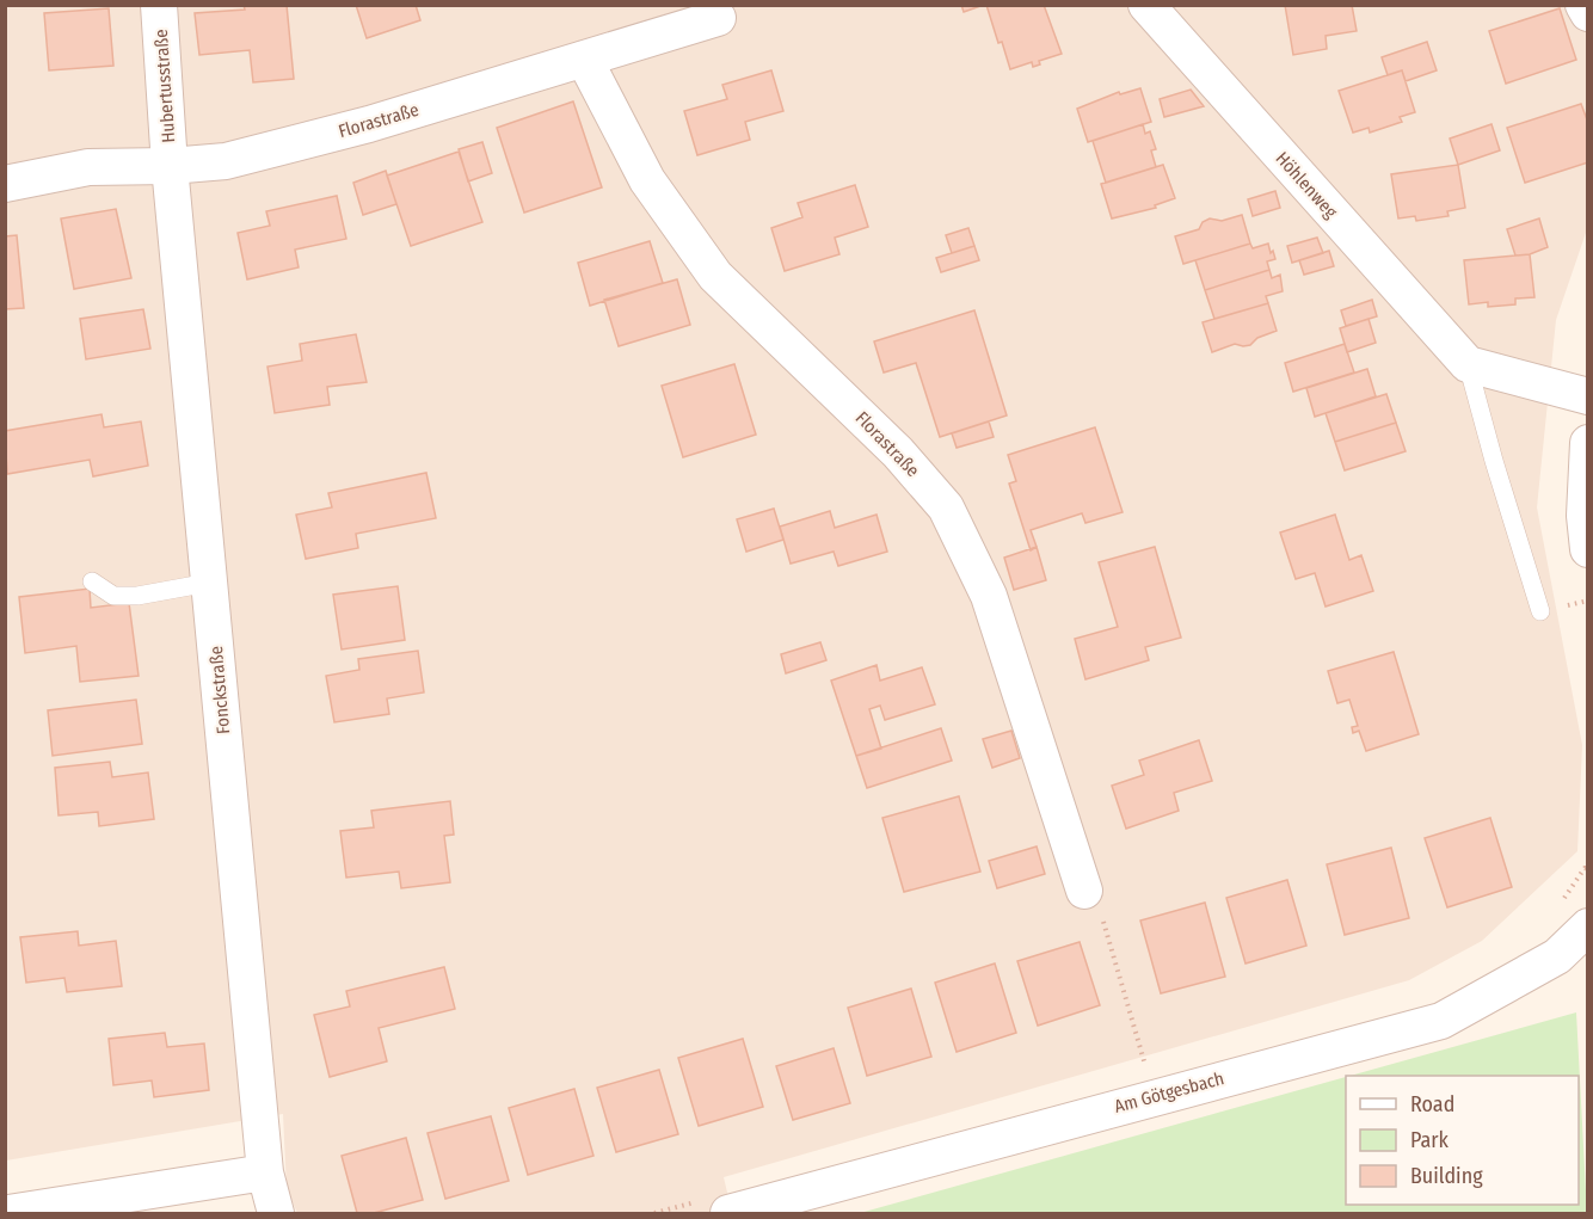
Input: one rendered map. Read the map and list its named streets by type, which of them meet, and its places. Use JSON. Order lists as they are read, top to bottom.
{
  "streets": {
    "street": [
      "Hubertusstraße",
      "Florastraße",
      "Höhlenweg",
      "Fonckstraße",
      "Am Götgesbach"
    ]
  },
  "crossings": [
    ["Hubertusstraße", "Florastraße"],
    ["Hubertusstraße", "Fonckstraße"],
    ["Florastraße", "Fonckstraße"]
  ],
  "legend": ["Road", "Park", "Building"]
}
